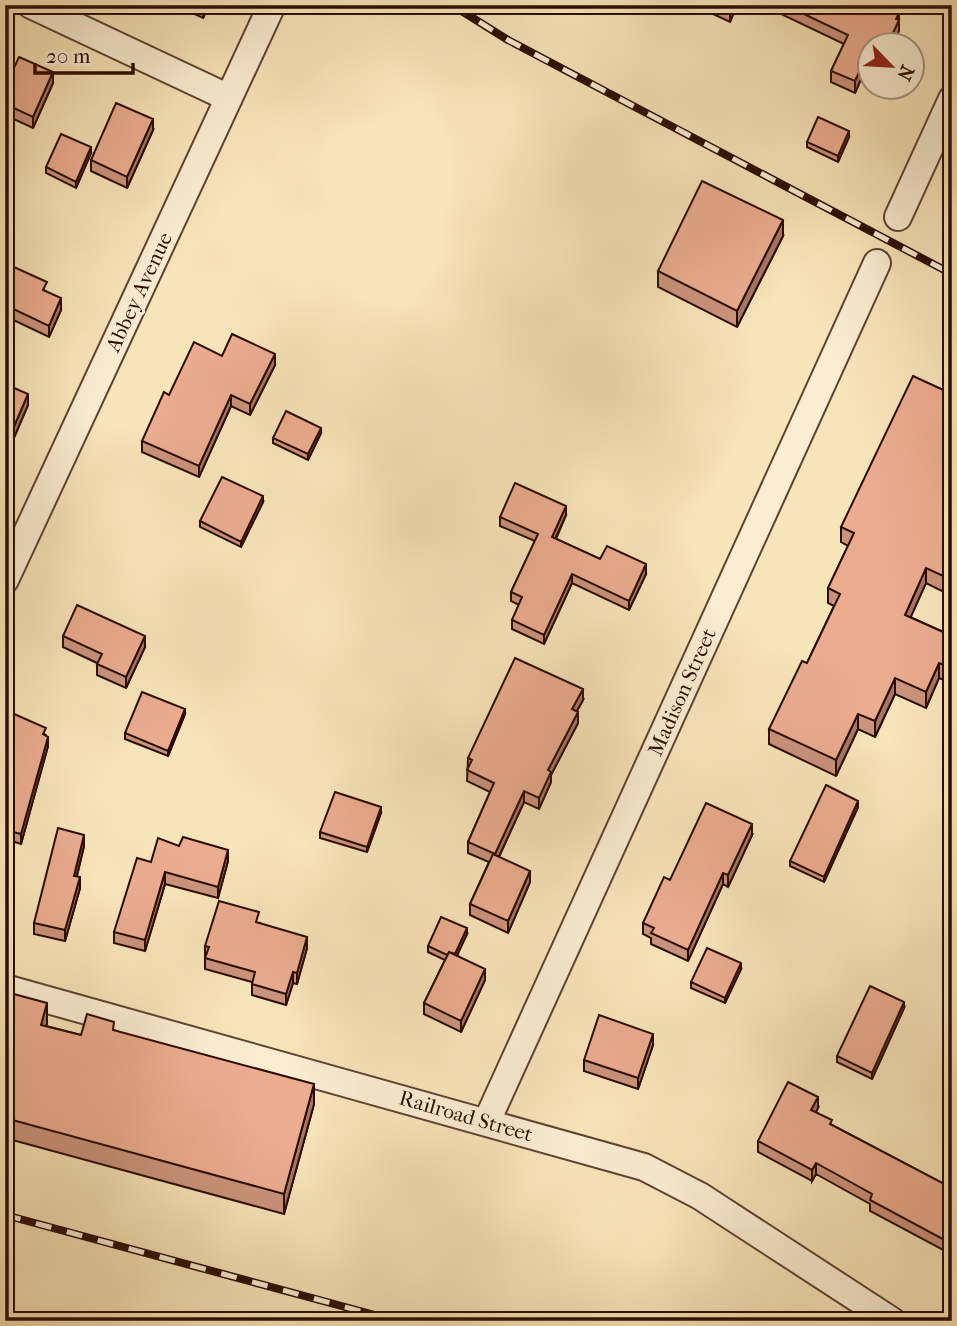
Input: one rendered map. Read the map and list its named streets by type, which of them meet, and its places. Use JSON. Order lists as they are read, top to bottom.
{
  "streets": {
    "street": ["Abbey Avenue", "Madison Street", "Railroad Street"]
  },
  "crossings": [
    ["Madison Street", "Railroad Street"]
  ],
  "scale_bar": "20 m",
  "north": "bottom right"
}
